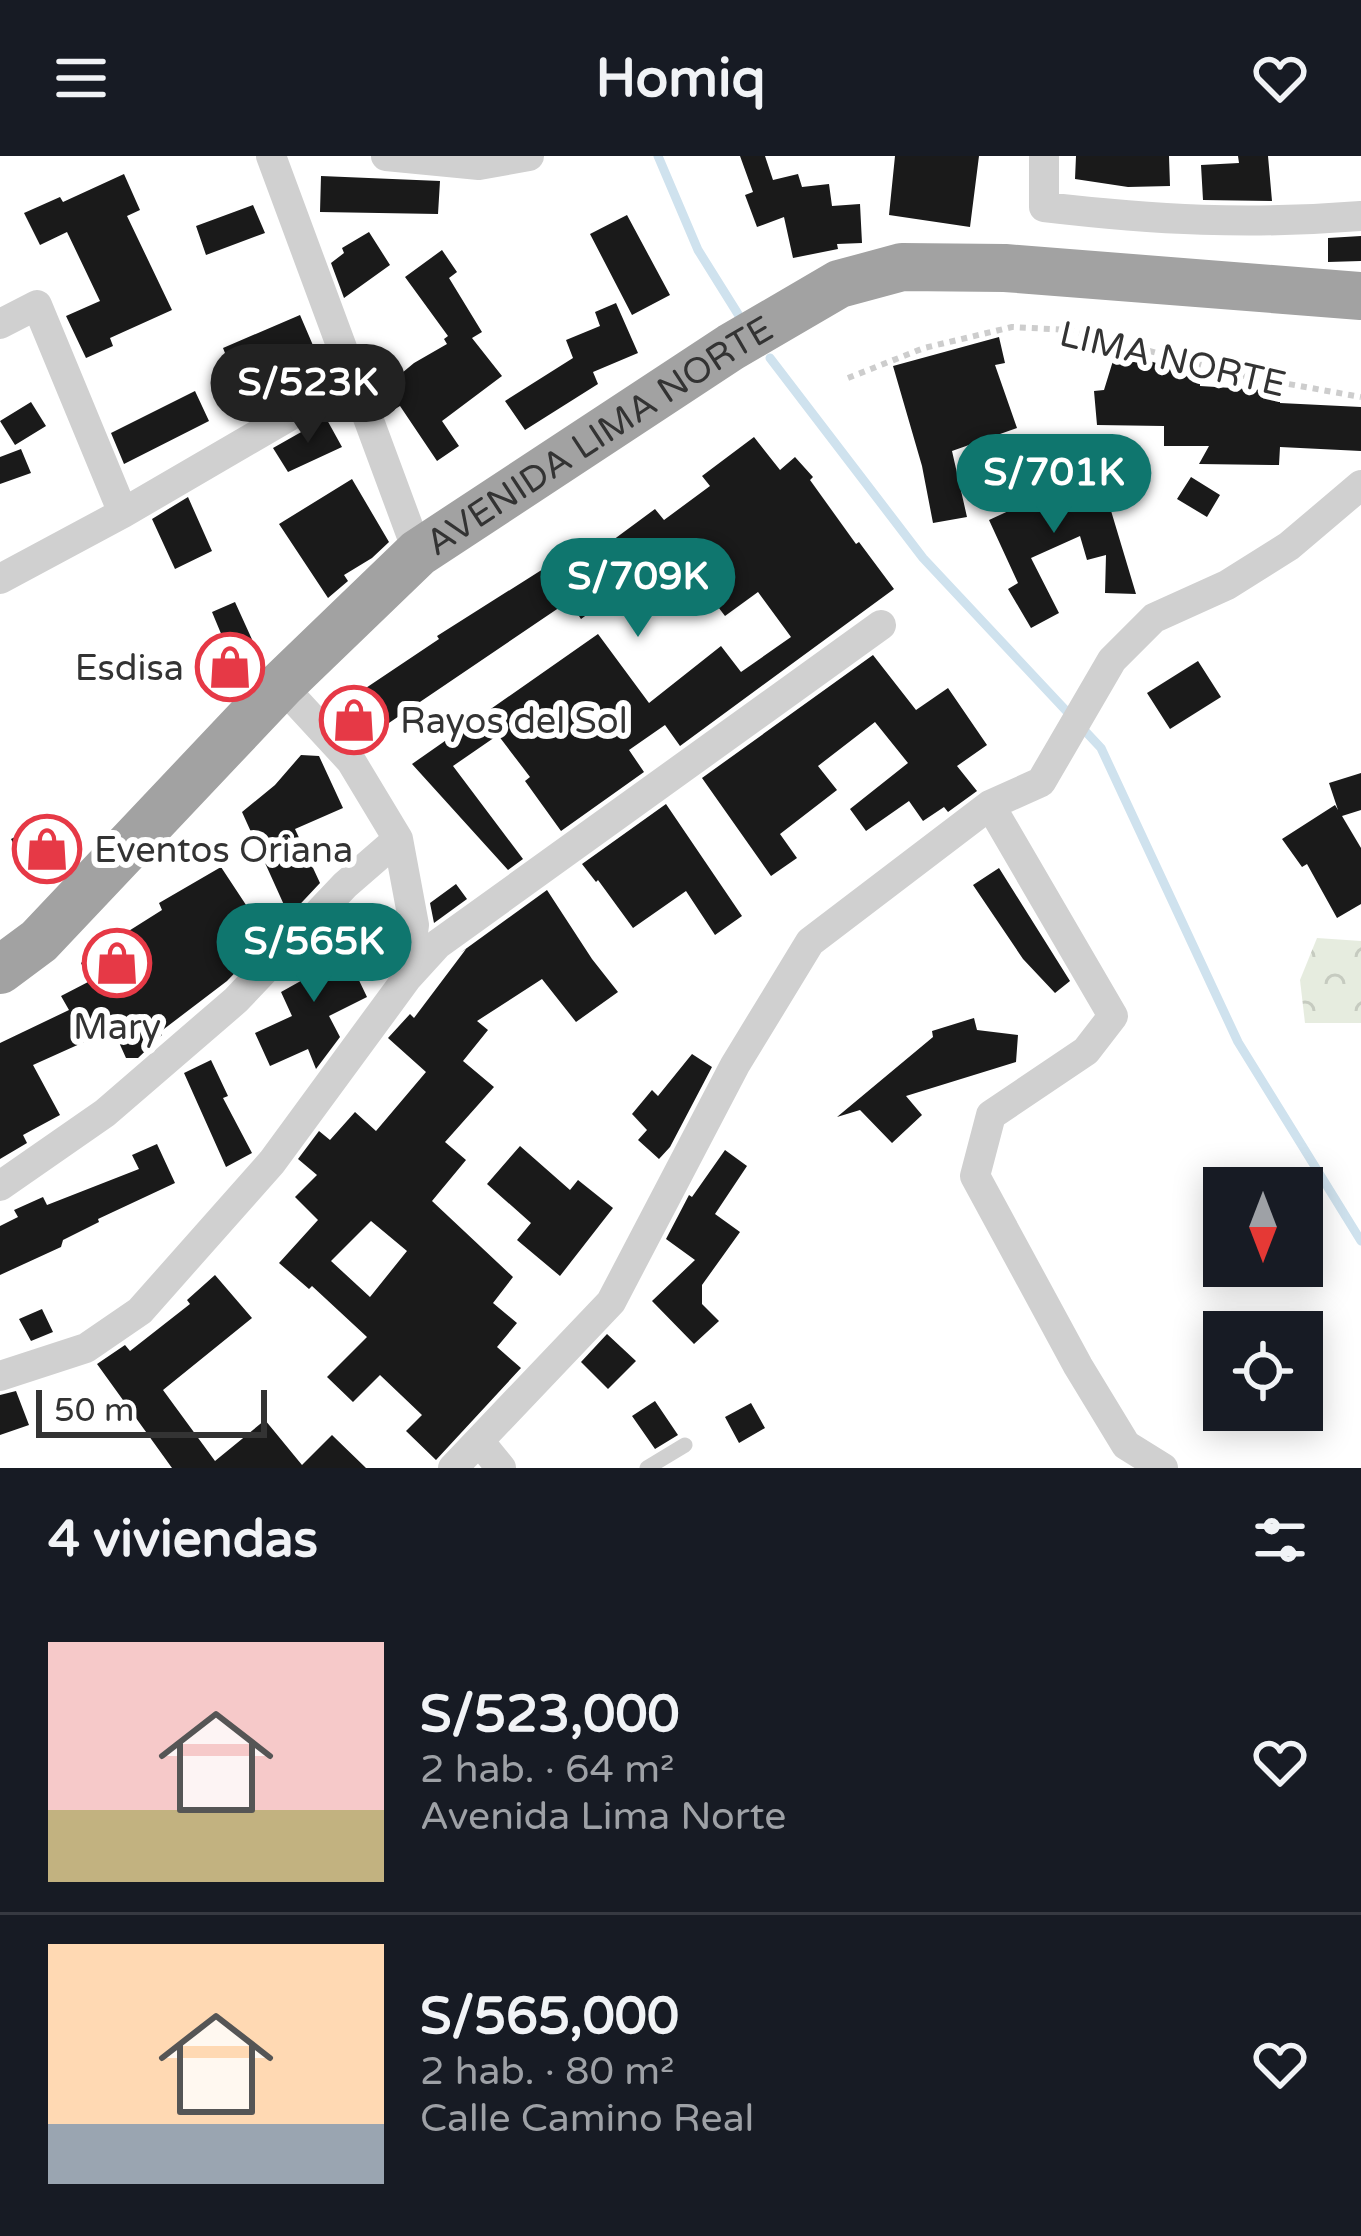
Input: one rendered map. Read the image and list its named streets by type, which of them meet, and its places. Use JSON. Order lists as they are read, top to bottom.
{
  "streets": {
    "highway": ["AVENIDA LIMA NORTE"],
    "path": ["LIMA NORTE"]
  },
  "places": {
    "shop": [
      "Esdisa",
      "Rayos del Sol",
      "Eventos Oriana",
      "Mary"
    ]
  },
  "scale_bar": "50 m",
  "north": "bottom",
  "page": {
    "header": "Homiq",
    "price": [
      "S/523K",
      "S/701K",
      "S/709K",
      "S/565K"
    ],
    "scale": "50 m",
    "heading": "4 viviendas",
    "list": [
      {
        "name": "S/523,000",
        "note": "2 hab. · 64 m² · Avenida Lima Norte"
      },
      {
        "name": "S/565,000",
        "note": "2 hab. · 80 m² · Calle Camino Real"
      }
    ]
  }
}
